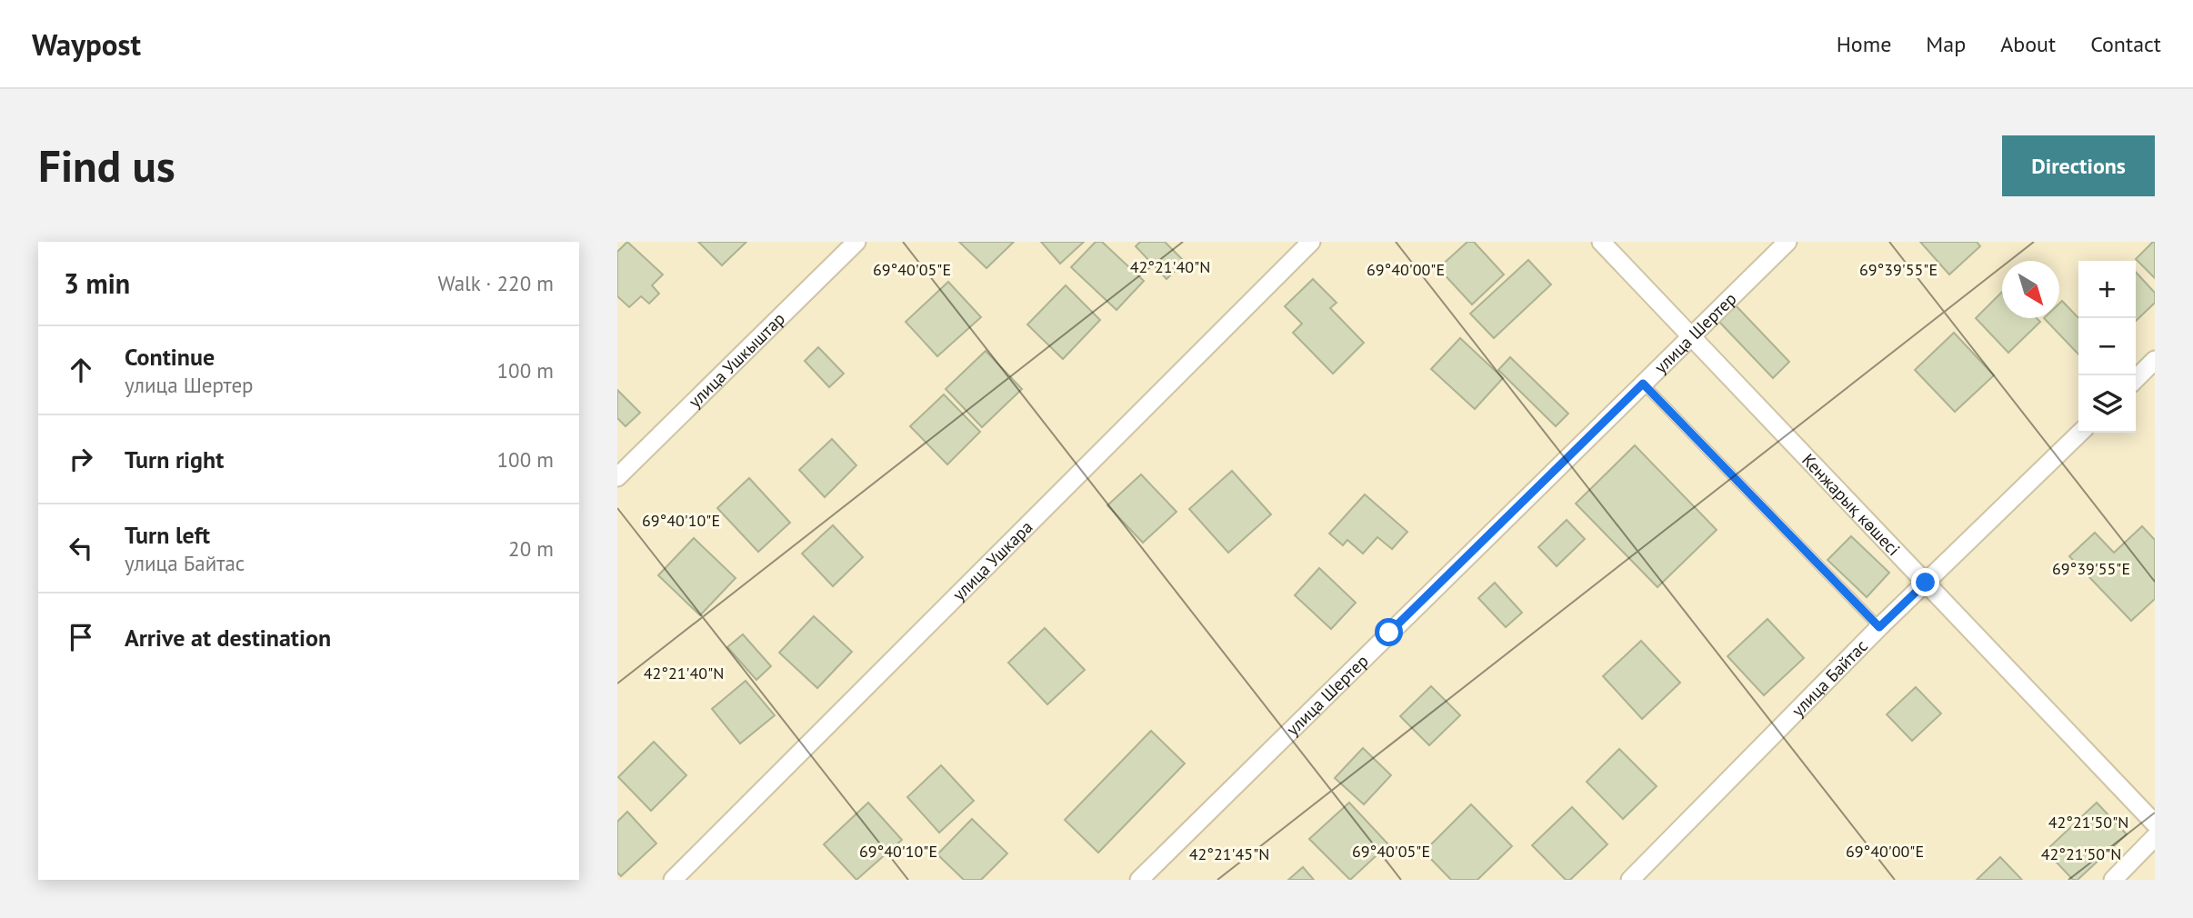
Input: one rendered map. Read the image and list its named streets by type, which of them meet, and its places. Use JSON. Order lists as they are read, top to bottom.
{
  "streets": {
    "street": [
      "улица Шертер",
      "улица Ушкыштар",
      "Кенжарық көшесі",
      "улица Ушкара",
      "улица Байтас"
    ]
  },
  "crossings": [
    ["улица Шертер", "Кенжарық көшесі"],
    ["Кенжарық көшесі", "улица Байтас"]
  ],
  "north": "bottom right",
  "page": {
    "header": "Waypost",
    "nav": [
      "Home",
      "Map",
      "About",
      "Contact"
    ],
    "buttons": "Directions",
    "title": "Find us",
    "heading": ["3 min", "Walk · 220 m"],
    "map_buttons": ["+", "−"],
    "list": [
      ["Continue", "улица Шертер", "100 m"],
      ["Turn right", "100 m"],
      ["Turn left", "улица Байтас", "20 m"],
      "Arrive at destination"
    ]
  },
  "coordinates": [
    "42°21'40\"N",
    "69°40'05\"E",
    "69°40'00\"E",
    "69°39'55\"E",
    "69°40'10\"E",
    "42°21'50\"N",
    "42°21'45\"N"
  ]
}
